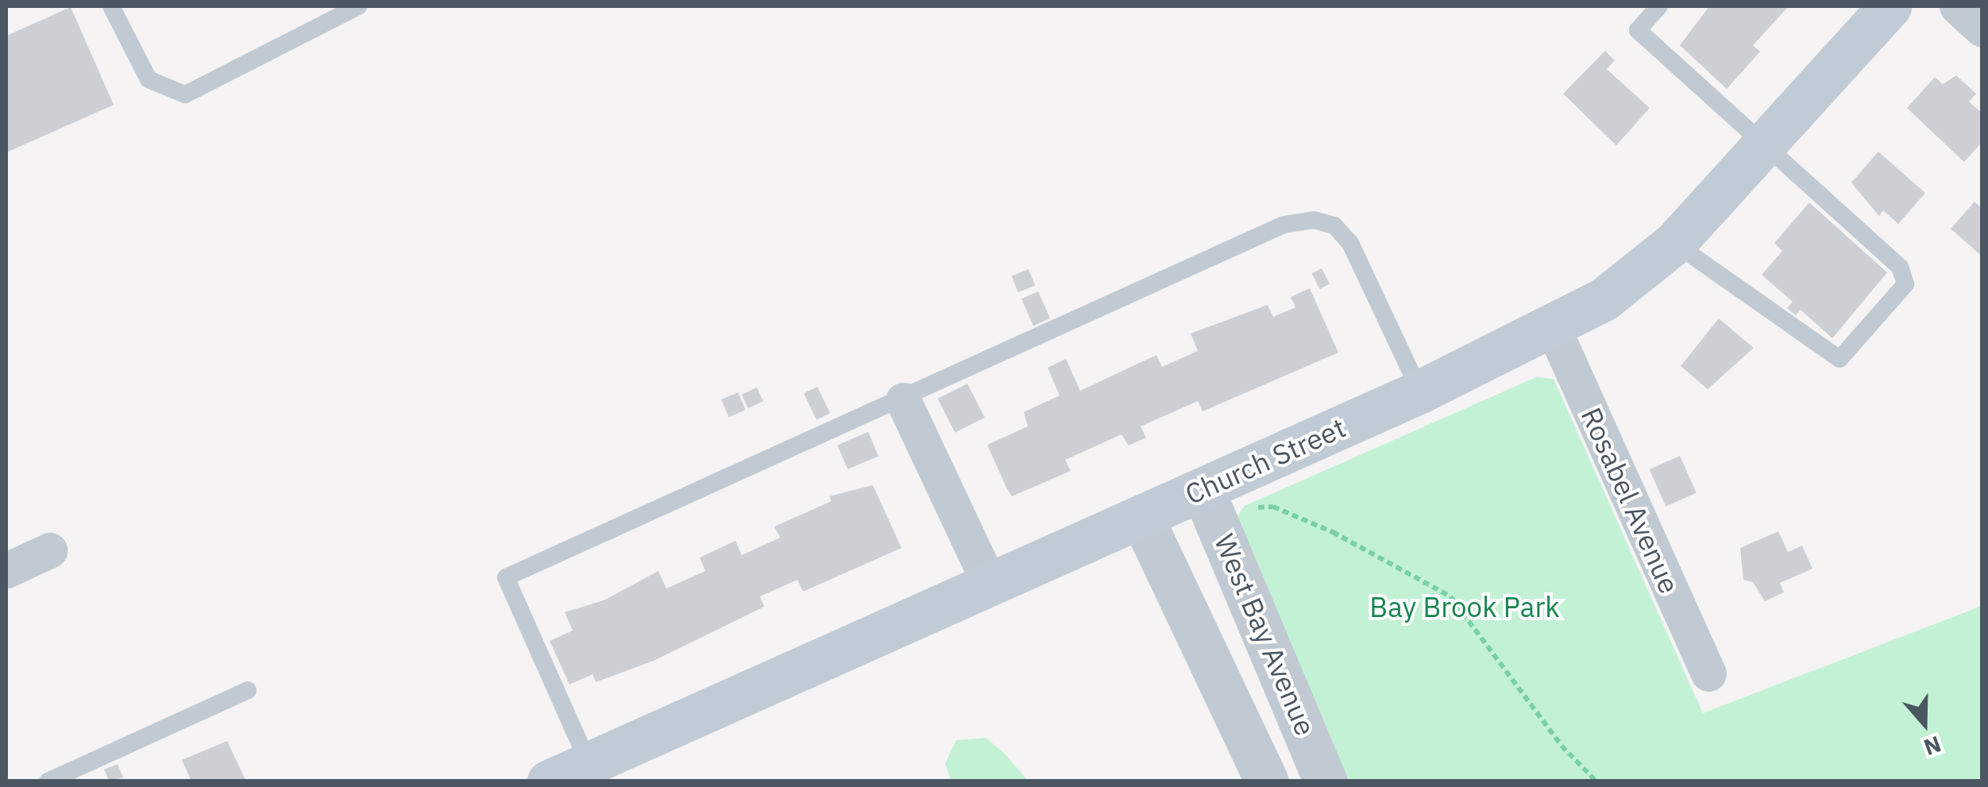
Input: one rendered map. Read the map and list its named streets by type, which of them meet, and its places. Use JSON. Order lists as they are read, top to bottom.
{
  "streets": {
    "main road": ["Church Street"],
    "street": ["Rosabel Avenue", "West Bay Avenue"]
  },
  "crossings": [
    ["Church Street", "Rosabel Avenue"],
    ["Church Street", "West Bay Avenue"]
  ],
  "parks": ["Bay Brook Park"],
  "north": "bottom"
}
